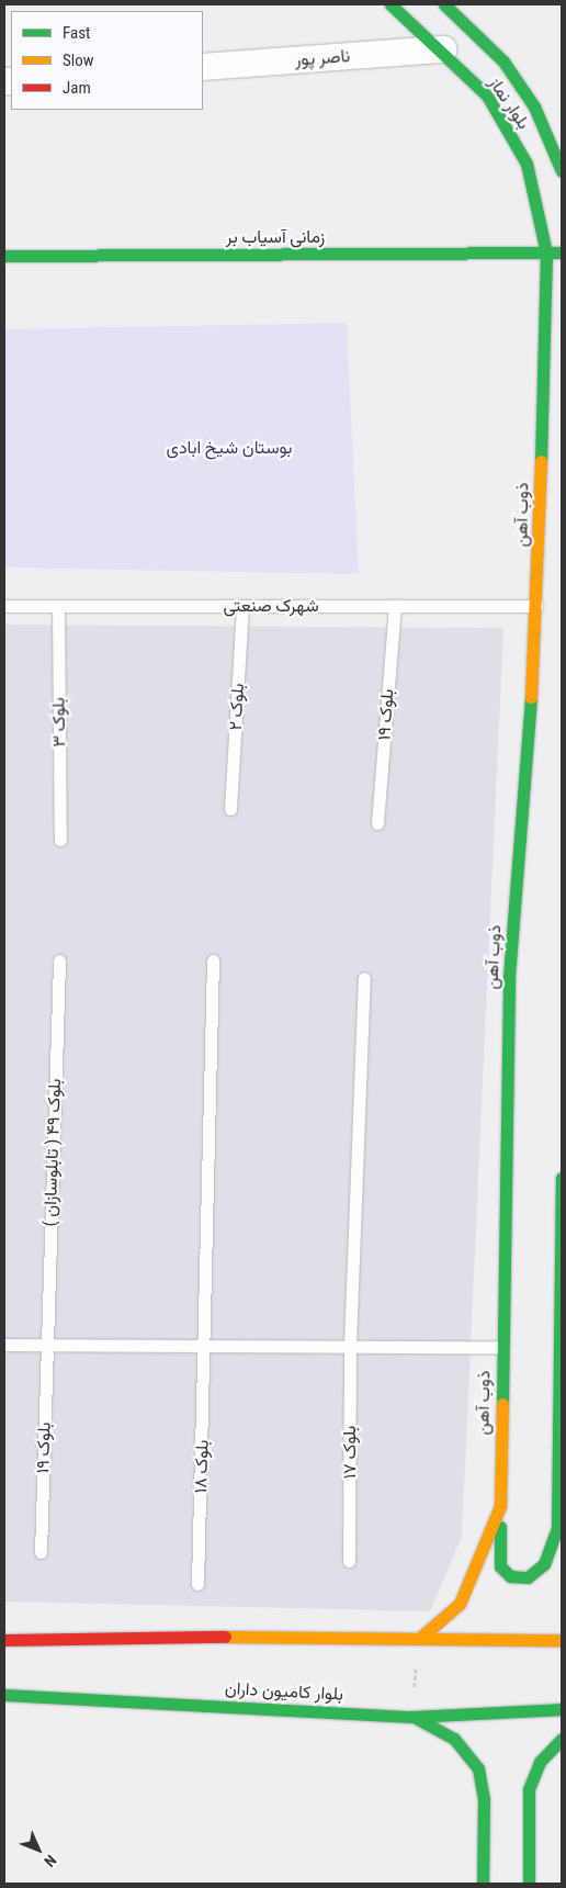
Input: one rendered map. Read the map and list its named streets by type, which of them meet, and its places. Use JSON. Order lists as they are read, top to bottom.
{
  "streets": {
    "main road": [
      "بلوار نماز",
      "زمانی آسیاب بر",
      "ذوب آهن",
      "بلوار کامیون داران"
    ],
    "street": ["ناصر پور"],
    "lane": [
      "شهرک صنعتی",
      "بلوک ۲",
      "بلوک ۱۹",
      "بلوک ۳",
      "بلوک ۴۹ ( تابلوسازان )",
      "بلوک ۱۷",
      "بلوک ۱۸"
    ]
  },
  "crossings": [
    ["ناصر پور", "بلوار نماز"],
    ["بلوار نماز", "زمانی آسیاب بر"],
    ["بلوار نماز", "ذوب آهن"],
    ["زمانی آسیاب بر", "ذوب آهن"],
    ["ذوب آهن", "شهرک صنعتی"],
    ["شهرک صنعتی", "بلوک ۲"],
    ["شهرک صنعتی", "بلوک ۱۹"],
    ["شهرک صنعتی", "بلوک ۳"],
    ["بلوک ۱۹", "بلوک ۴۹ ( تابلوسازان )"]
  ],
  "parks": ["بوستان شیخ ابادی"],
  "legend": ["Fast", "Slow", "Jam"],
  "north": "bottom right"
}
